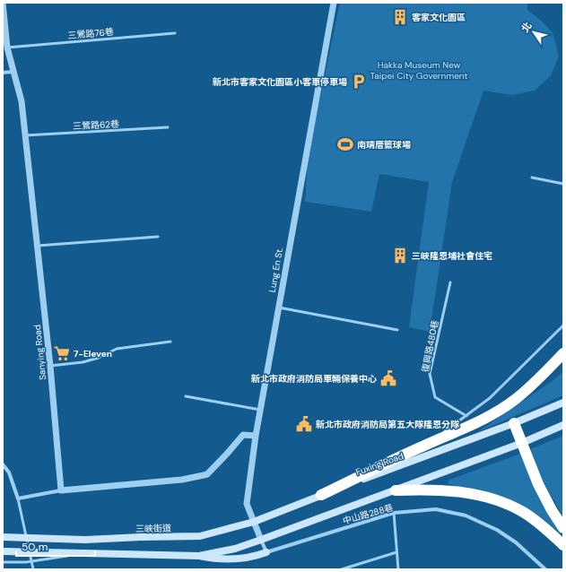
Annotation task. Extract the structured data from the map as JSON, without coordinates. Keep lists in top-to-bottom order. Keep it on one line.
{"streets":{"main road":["Fuxing Road","三峽街道"],"street":["Lung En St.","Sanying Road","中山路288巷"],"lane":["三鶯路76巷","三鶯路62巷","復興路480巷"]},"crossings":[["三鶯路76巷","Sanying Road"],["三鶯路62巷","Sanying Road"],["Lung En St.","Fuxing Road"],["Fuxing Road","三峽街道"]],"parks":["Hakka Museum New Taipei City Government"],"places":{"building":["客家文化園區","三峽隆恩埔社會住宅"],"parking":["新北市客家文化園區小客車停車場"],"sports":["南靖厝籃球場"],"supermarket":["7-Eleven"],"public building":["新北市政府消防局車輛保養中心","新北市政府消防局第五大隊隆恩分隊"]},"scale_bar":"50 m","north":"top left"}
